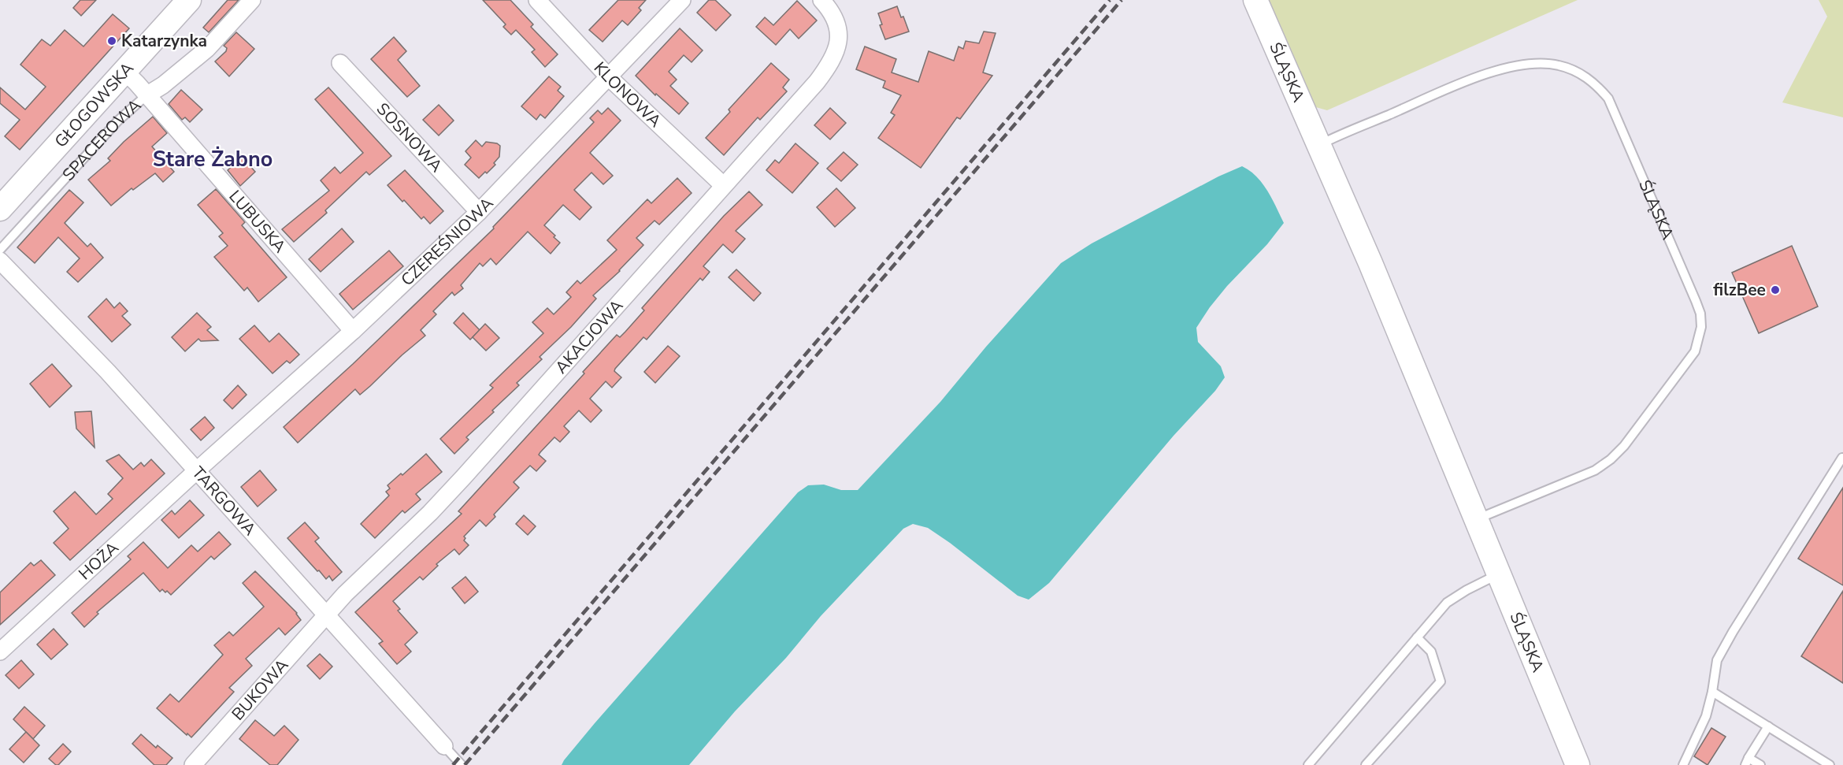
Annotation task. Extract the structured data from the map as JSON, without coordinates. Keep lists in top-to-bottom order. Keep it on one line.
{"streets":{"street":["ŚLĄSKA","KLONOWA","GŁOGOWSKA","SOSNOWA","SPACEROWA","LUBUSKA","CZEREŚNIOWA","AKACJOWA","TARGOWA","HOŻA","BUKOWA"]},"crossings":[["KLONOWA","CZEREŚNIOWA"],["KLONOWA","AKACJOWA"],["GŁOGOWSKA","LUBUSKA"],["SOSNOWA","CZEREŚNIOWA"],["SPACEROWA","LUBUSKA"],["LUBUSKA","CZEREŚNIOWA"],["CZEREŚNIOWA","TARGOWA"],["CZEREŚNIOWA","HOŻA"],["AKACJOWA","TARGOWA"],["AKACJOWA","BUKOWA"],["TARGOWA","HOŻA"],["TARGOWA","BUKOWA"]],"districts":["Stare Żabno"],"places":["Katarzynka","filzBee"]}
